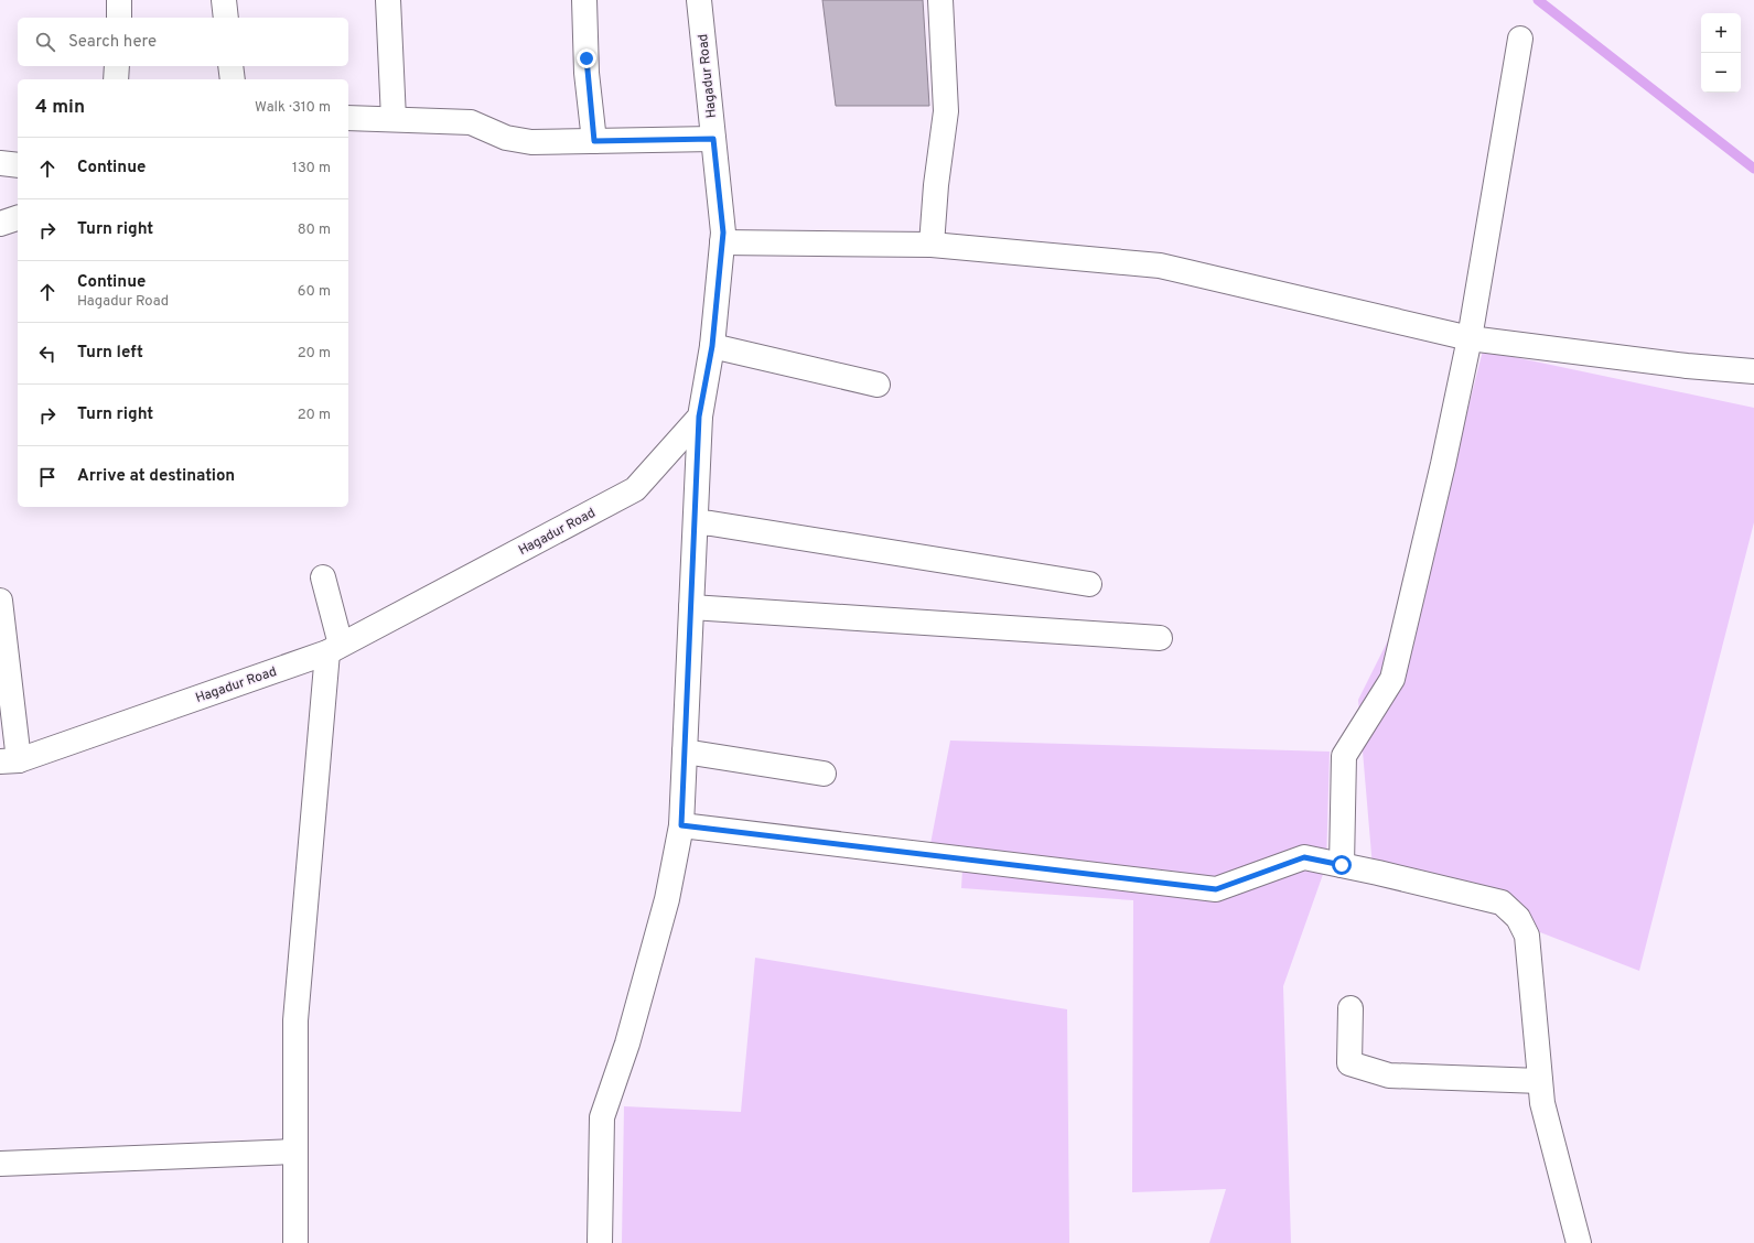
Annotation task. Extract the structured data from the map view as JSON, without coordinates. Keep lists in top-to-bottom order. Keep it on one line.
{"streets":{"street":["Hagadur Road"]},"page":{"map_buttons":["+","−"],"search":"Search here","heading":["4 min","Walk · 310 m"],"list":[["Continue","130 m"],["Turn right","80 m"],["Continue","Hagadur Road","60 m"],["Turn left","20 m"],["Turn right","20 m"],"Arrive at destination"]}}
